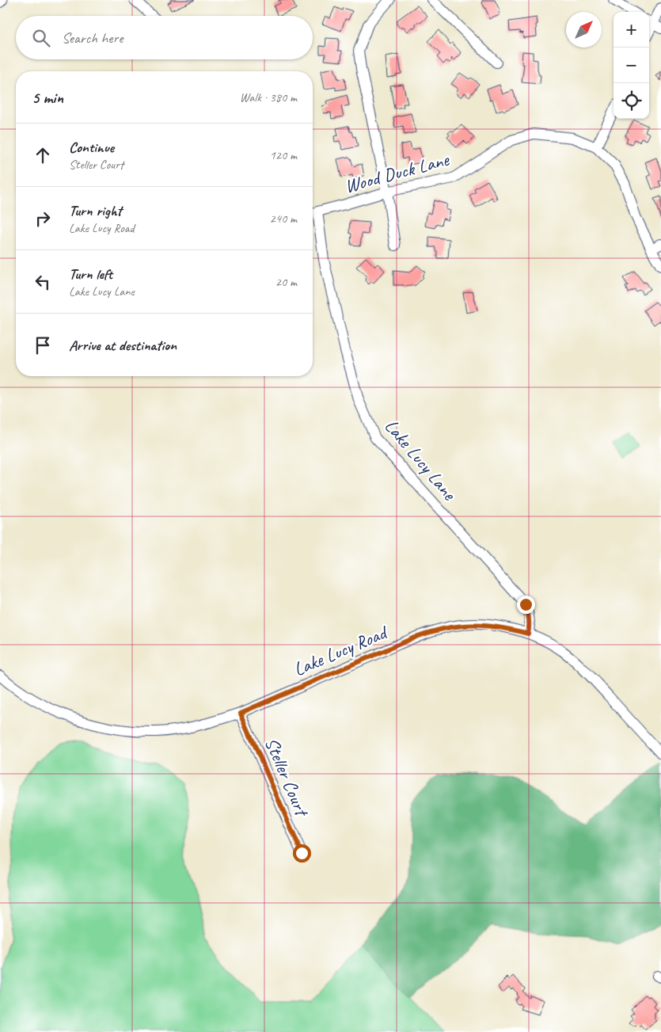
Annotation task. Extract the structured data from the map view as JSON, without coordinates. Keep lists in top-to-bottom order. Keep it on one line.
{"streets":{"street":["Wood Duck Lane","Lake Lucy Lane","Lake Lucy Road","Steller Court"]},"crossings":[["Wood Duck Lane","Lake Lucy Lane"],["Lake Lucy Lane","Lake Lucy Road"],["Lake Lucy Road","Steller Court"]],"north":"top right","page":{"map_buttons":["+","−"],"search":"Search here","heading":["5 min","Walk · 380 m"],"list":[["Continue","Steller Court","120 m"],["Turn right","Lake Lucy Road","240 m"],["Turn left","Lake Lucy Lane","20 m"],"Arrive at destination"]}}
